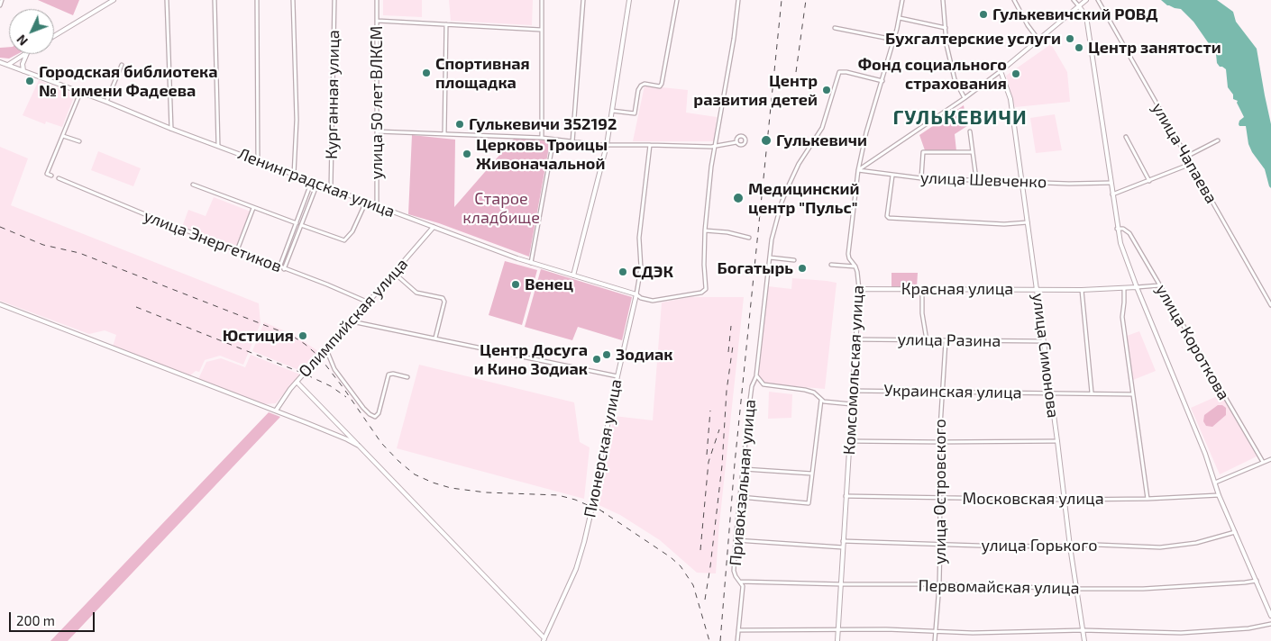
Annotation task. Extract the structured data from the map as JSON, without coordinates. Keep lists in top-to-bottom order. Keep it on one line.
{"streets":{"street":["Курганная улица","улица 50 лет ВЛКСМ","улица Чапаева","улица Шевченко","Ленинградская улица","улица Энергетиков","Красная улица","Олимпийская улица","улица Разина","улица Короткова","улица Симонова","Комсомольская улица","Украинская улица","Пионерская улица","Привокзальная улица","улица Островского","Московская улица","улица Горького","Первомайская улица"]},"crossings":[["Курганная улица","Ленинградская улица"],["улица 50 лет ВЛКСМ","Ленинградская улица"],["улица Шевченко","улица Короткова"],["улица Шевченко","улица Симонова"],["улица Шевченко","Комсомольская улица"],["Ленинградская улица","Олимпийская улица"],["Ленинградская улица","Пионерская улица"],["улица Энергетиков","Олимпийская улица"],["Красная улица","улица Короткова"],["Красная улица","улица Симонова"],["Красная улица","Комсомольская улица"],["улица Разина","улица Симонова"],["улица Разина","Комсомольская улица"],["улица Разина","улица Островского"],["улица Симонова","Украинская улица"],["улица Симонова","Московская улица"],["улица Симонова","улица Горького"],["улица Симонова","Первомайская улица"],["Комсомольская улица","Украинская улица"],["Комсомольская улица","Привокзальная улица"],["Комсомольская улица","Московская улица"],["Комсомольская улица","улица Горького"],["Комсомольская улица","Первомайская улица"],["Украинская улица","улица Островского"],["Привокзальная улица","Первомайская улица"],["улица Островского","Московская улица"],["улица Островского","улица Горького"],["улица Островского","Первомайская улица"]],"districts":["ГУЛЬКЕВИЧИ"],"parks":["Старое кладбище"],"places":["Гулькевичский РОВД","Бухгалтерские услуги","Центр занятости","Спортивная площадка","Фонд социального страхования","Городская библиотека № 1 имени Фадеева","Центр развития детей","Гулькевичи 352192","Гулькевичи","Церковь Троицы Живоначальной","Медицинский центр \"Пульс\"","Богатырь","СДЭК","Венец","Юстиция","Зодиак","Центр Досуга и Кино Зодиак"],"scale_bar":"200 m","north":"bottom left"}
